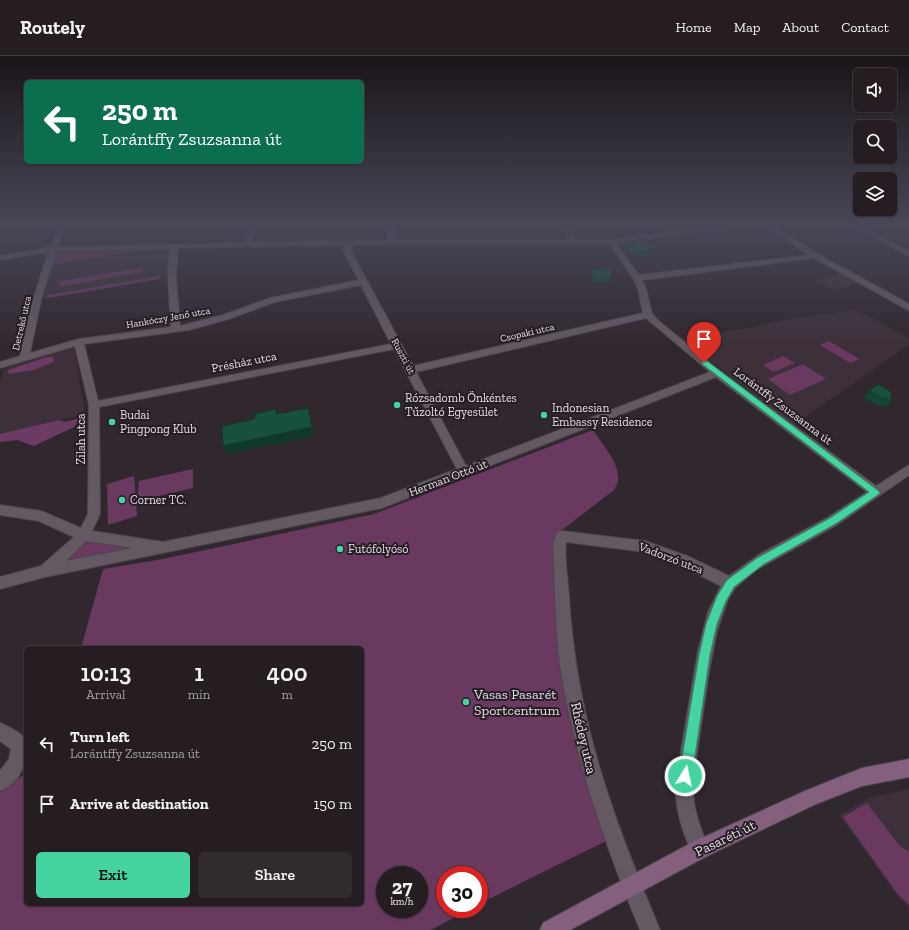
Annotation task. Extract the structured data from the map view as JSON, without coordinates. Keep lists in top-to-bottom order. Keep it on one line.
{"streets":{"street":["Hankóczy Jenő utca","Detrekő utca","Csopaki utca","Ruszti út","Présház utca","Lorántffy Zsuzsanna út","Zilah utca","Herman Ottó út","Vadorzó utca","Rhédey utca","Pasaréti út"]},"crossings":[["Hankóczy Jenő utca","Detrekő utca"],["Hankóczy Jenő utca","Ruszti út"],["Hankóczy Jenő utca","Zilah utca"],["Csopaki utca","Ruszti út"],["Csopaki utca","Lorántffy Zsuzsanna út"],["Ruszti út","Présház utca"],["Ruszti út","Herman Ottó út"],["Présház utca","Zilah utca"],["Lorántffy Zsuzsanna út","Herman Ottó út"],["Zilah utca","Herman Ottó út"],["Vadorzó utca","Rhédey utca"],["Rhédey utca","Pasaréti út"]],"places":["Rózsadomb Önkéntes Tűzoltó Egyesület","Indonesian Embassy Residence","Budai Pingpong Klub","Corner TC.","Futófolyósó","Vasas Pasarét Sportcentrum"],"page":{"header":"Routely","nav":["Home","Map","About","Contact"],"turn":["250 m","Lorántffy Zsuzsanna út"],"eta":["10:13","Arrival","1","min","400","m"],"list":[{"name":"Turn left","note":"Lorántffy Zsuzsanna út","value":"250 m"},{"name":"Arrive at destination","value":"150 m"}],"buttons":["Exit","Share"],"speed":"27 km/h","limit":"30"}}
